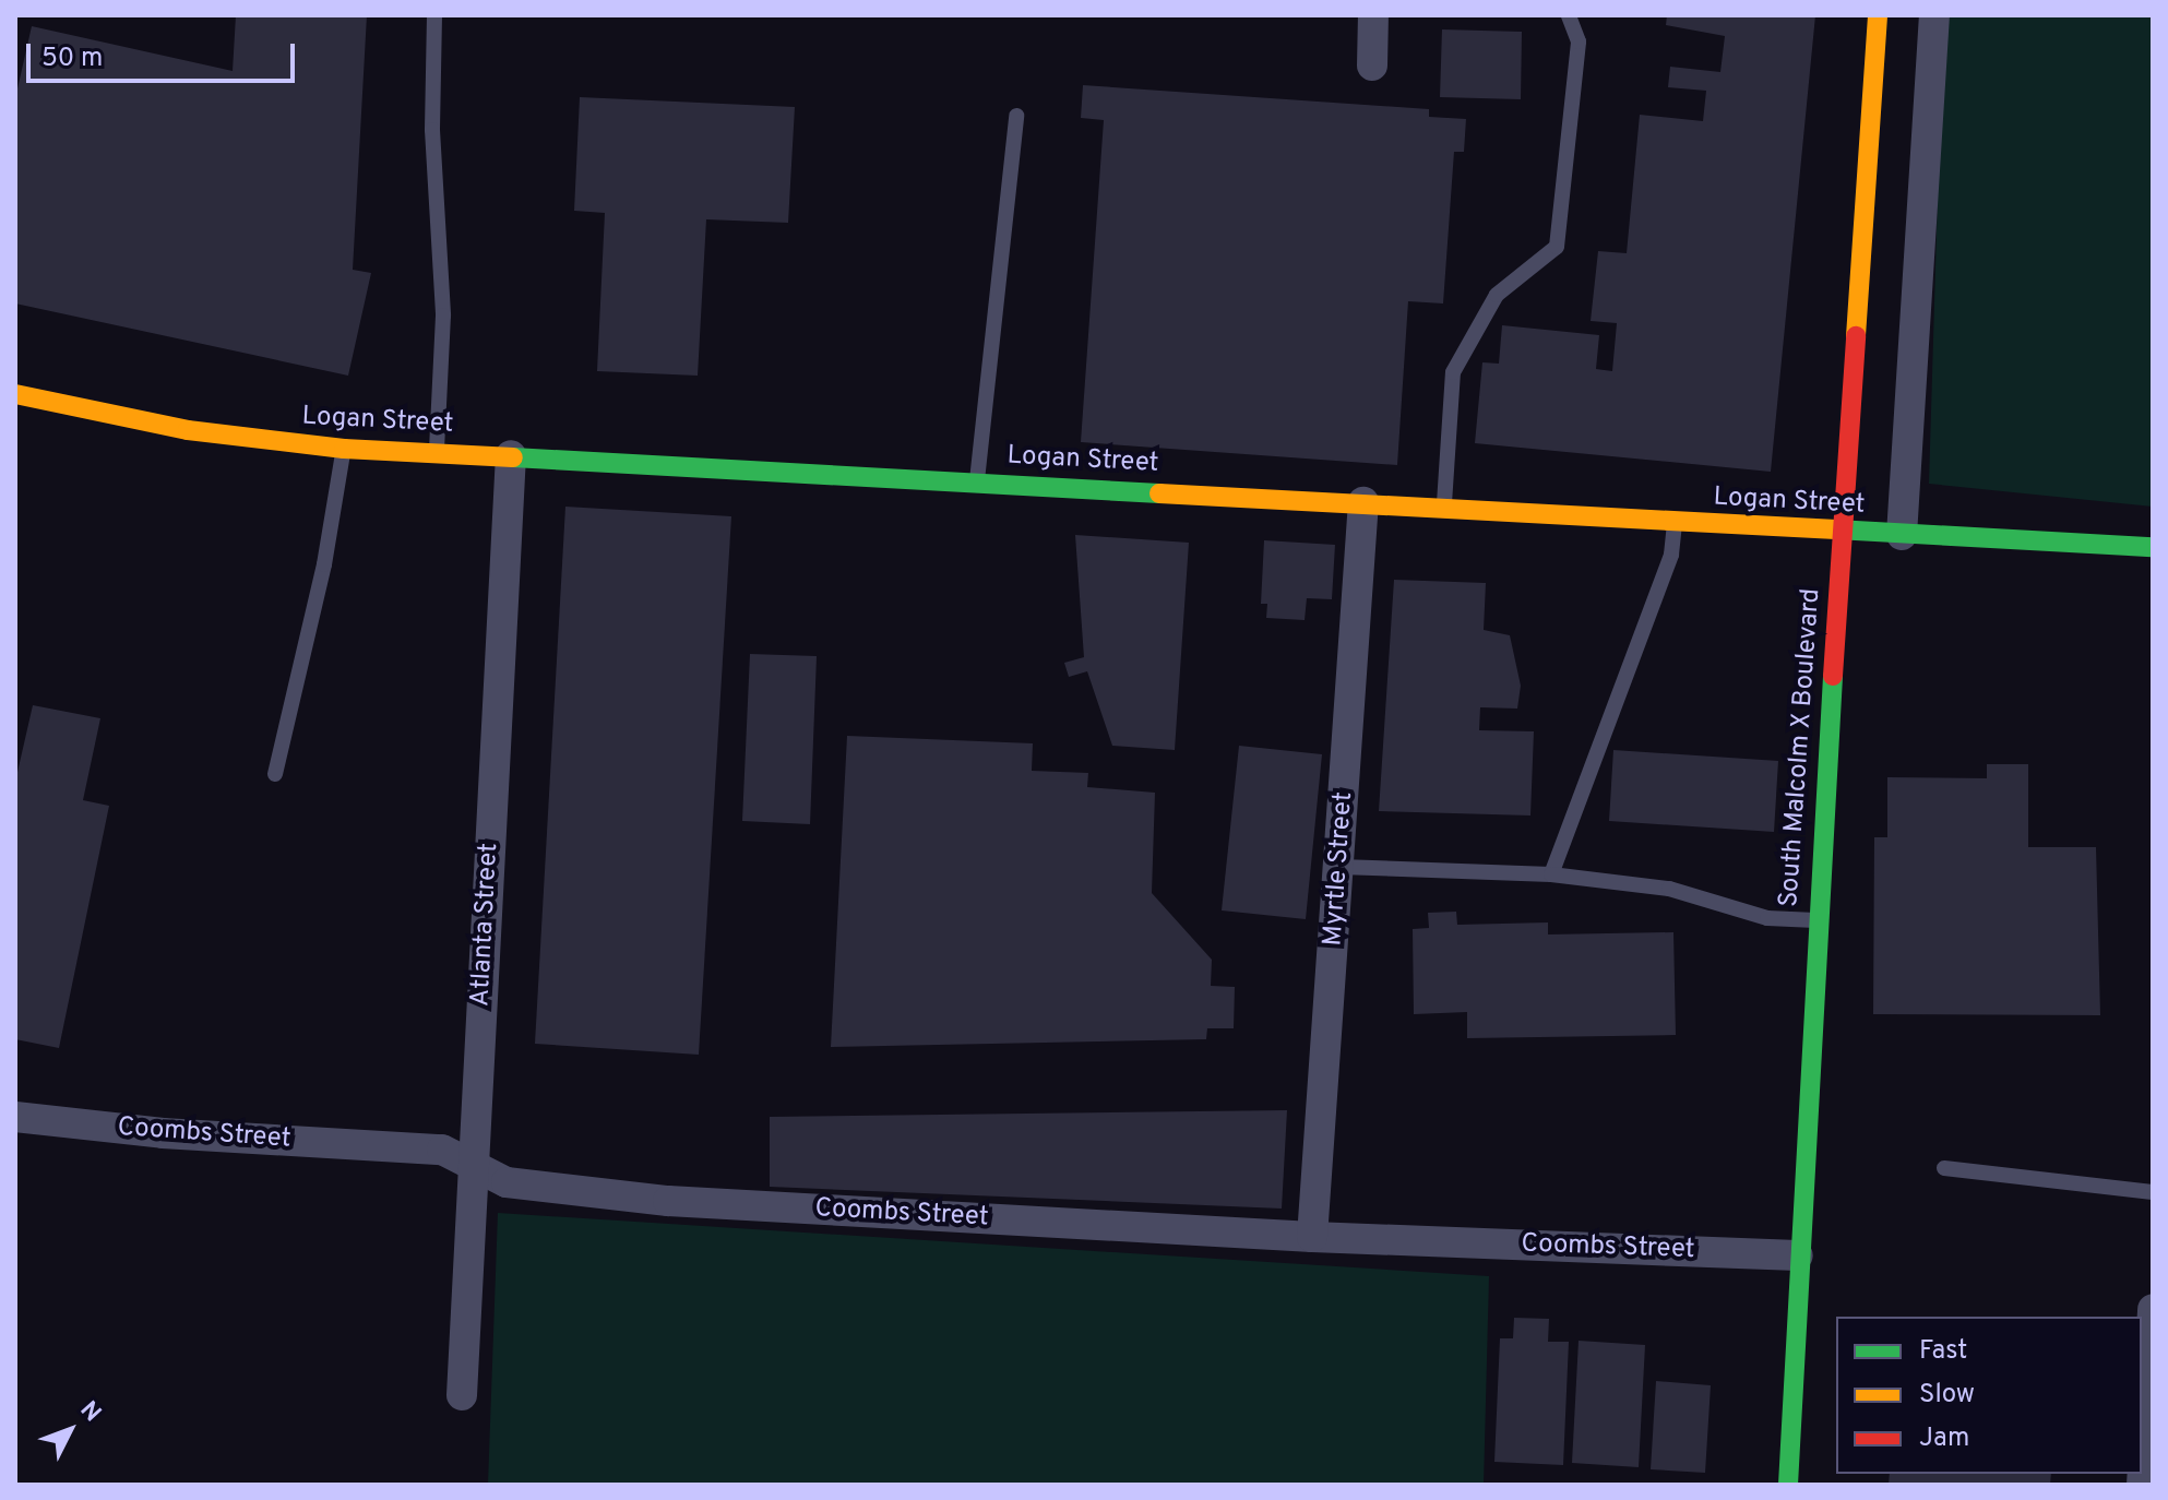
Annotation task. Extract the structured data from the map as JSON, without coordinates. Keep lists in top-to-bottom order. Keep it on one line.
{"streets":{"street":["Logan Street","South Malcolm X Boulevard","Myrtle Street","Atlanta Street","Coombs Street"]},"crossings":[["Logan Street","South Malcolm X Boulevard"],["Logan Street","Myrtle Street"],["Logan Street","Atlanta Street"],["South Malcolm X Boulevard","Coombs Street"],["Myrtle Street","Coombs Street"],["Atlanta Street","Coombs Street"]],"legend":["Fast","Slow","Jam"],"scale_bar":"50 m","north":"top right"}
